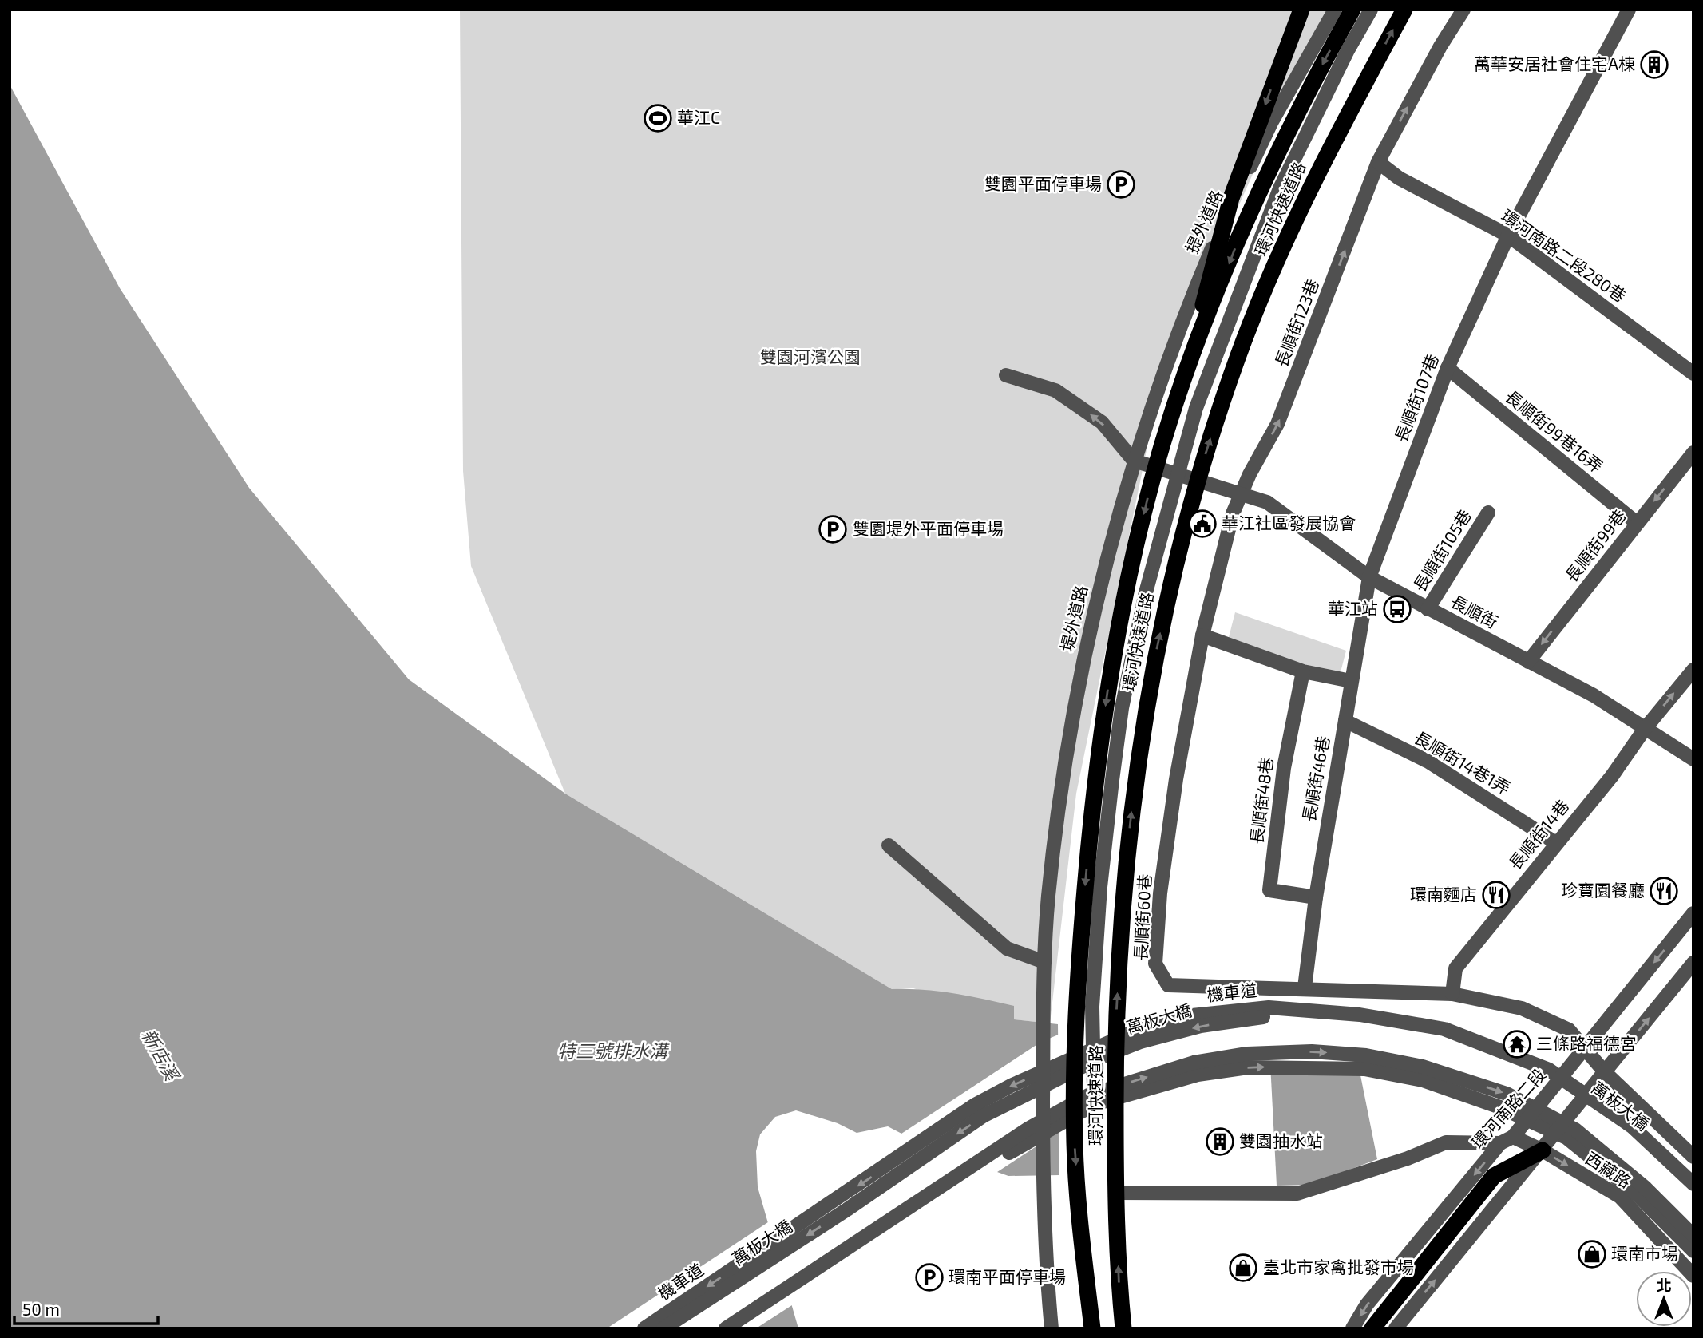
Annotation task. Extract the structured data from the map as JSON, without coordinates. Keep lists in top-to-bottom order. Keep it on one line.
{"streets":{"highway":["環河快速道路"],"street":["提外道路","環河南路二段280巷","長順街123巷","長順街107巷","長順街99巷16弄","長順街99巷","長順街105巷","長順街","堤外道路","長順街14巷1弄","長順街46巷","長順街48巷","長順街14巷","長順街60巷","機車道","萬板大橋","環河南路二段","西藏路"]},"crossings":[["提外道路","堤外道路"],["環河南路二段280巷","長順街123巷"],["環河南路二段280巷","長順街107巷"],["長順街123巷","長順街"],["長順街123巷","長順街60巷"],["長順街107巷","長順街99巷16弄"],["長順街107巷","長順街"],["長順街107巷","長順街46巷"],["長順街99巷16弄","長順街99巷"],["長順街99巷","長順街"],["長順街105巷","長順街"],["長順街","長順街46巷"],["長順街","長順街14巷"],["長順街","長順街60巷"],["長順街14巷1弄","長順街46巷"],["長順街14巷1弄","長順街14巷"],["長順街46巷","長順街48巷"],["長順街46巷","長順街60巷"],["長順街14巷","長順街60巷"],["長順街60巷","環河南路二段"],["環河南路二段","西藏路"]],"one_way":["長順街99巷","機車道","萬板大橋"],"water":["特三號排水溝","新店溪"],"parks":["雙園河濱公園"],"places":{"building":["萬華安居社會住宅A棟","雙園抽水站"],"sports":["華江C"],"parking":["雙園平面停車場","雙園堤外平面停車場","環南平面停車場"],"public building":["華江社區發展協會"],"bus stop":["華江站"],"restaurant":["珍寶園餐廳","環南麵店"],"temple":["三條路福德宮"],"shop":["環南市場","臺北市家禽批發市場"]},"scale_bar":"50 m","north":"top"}
